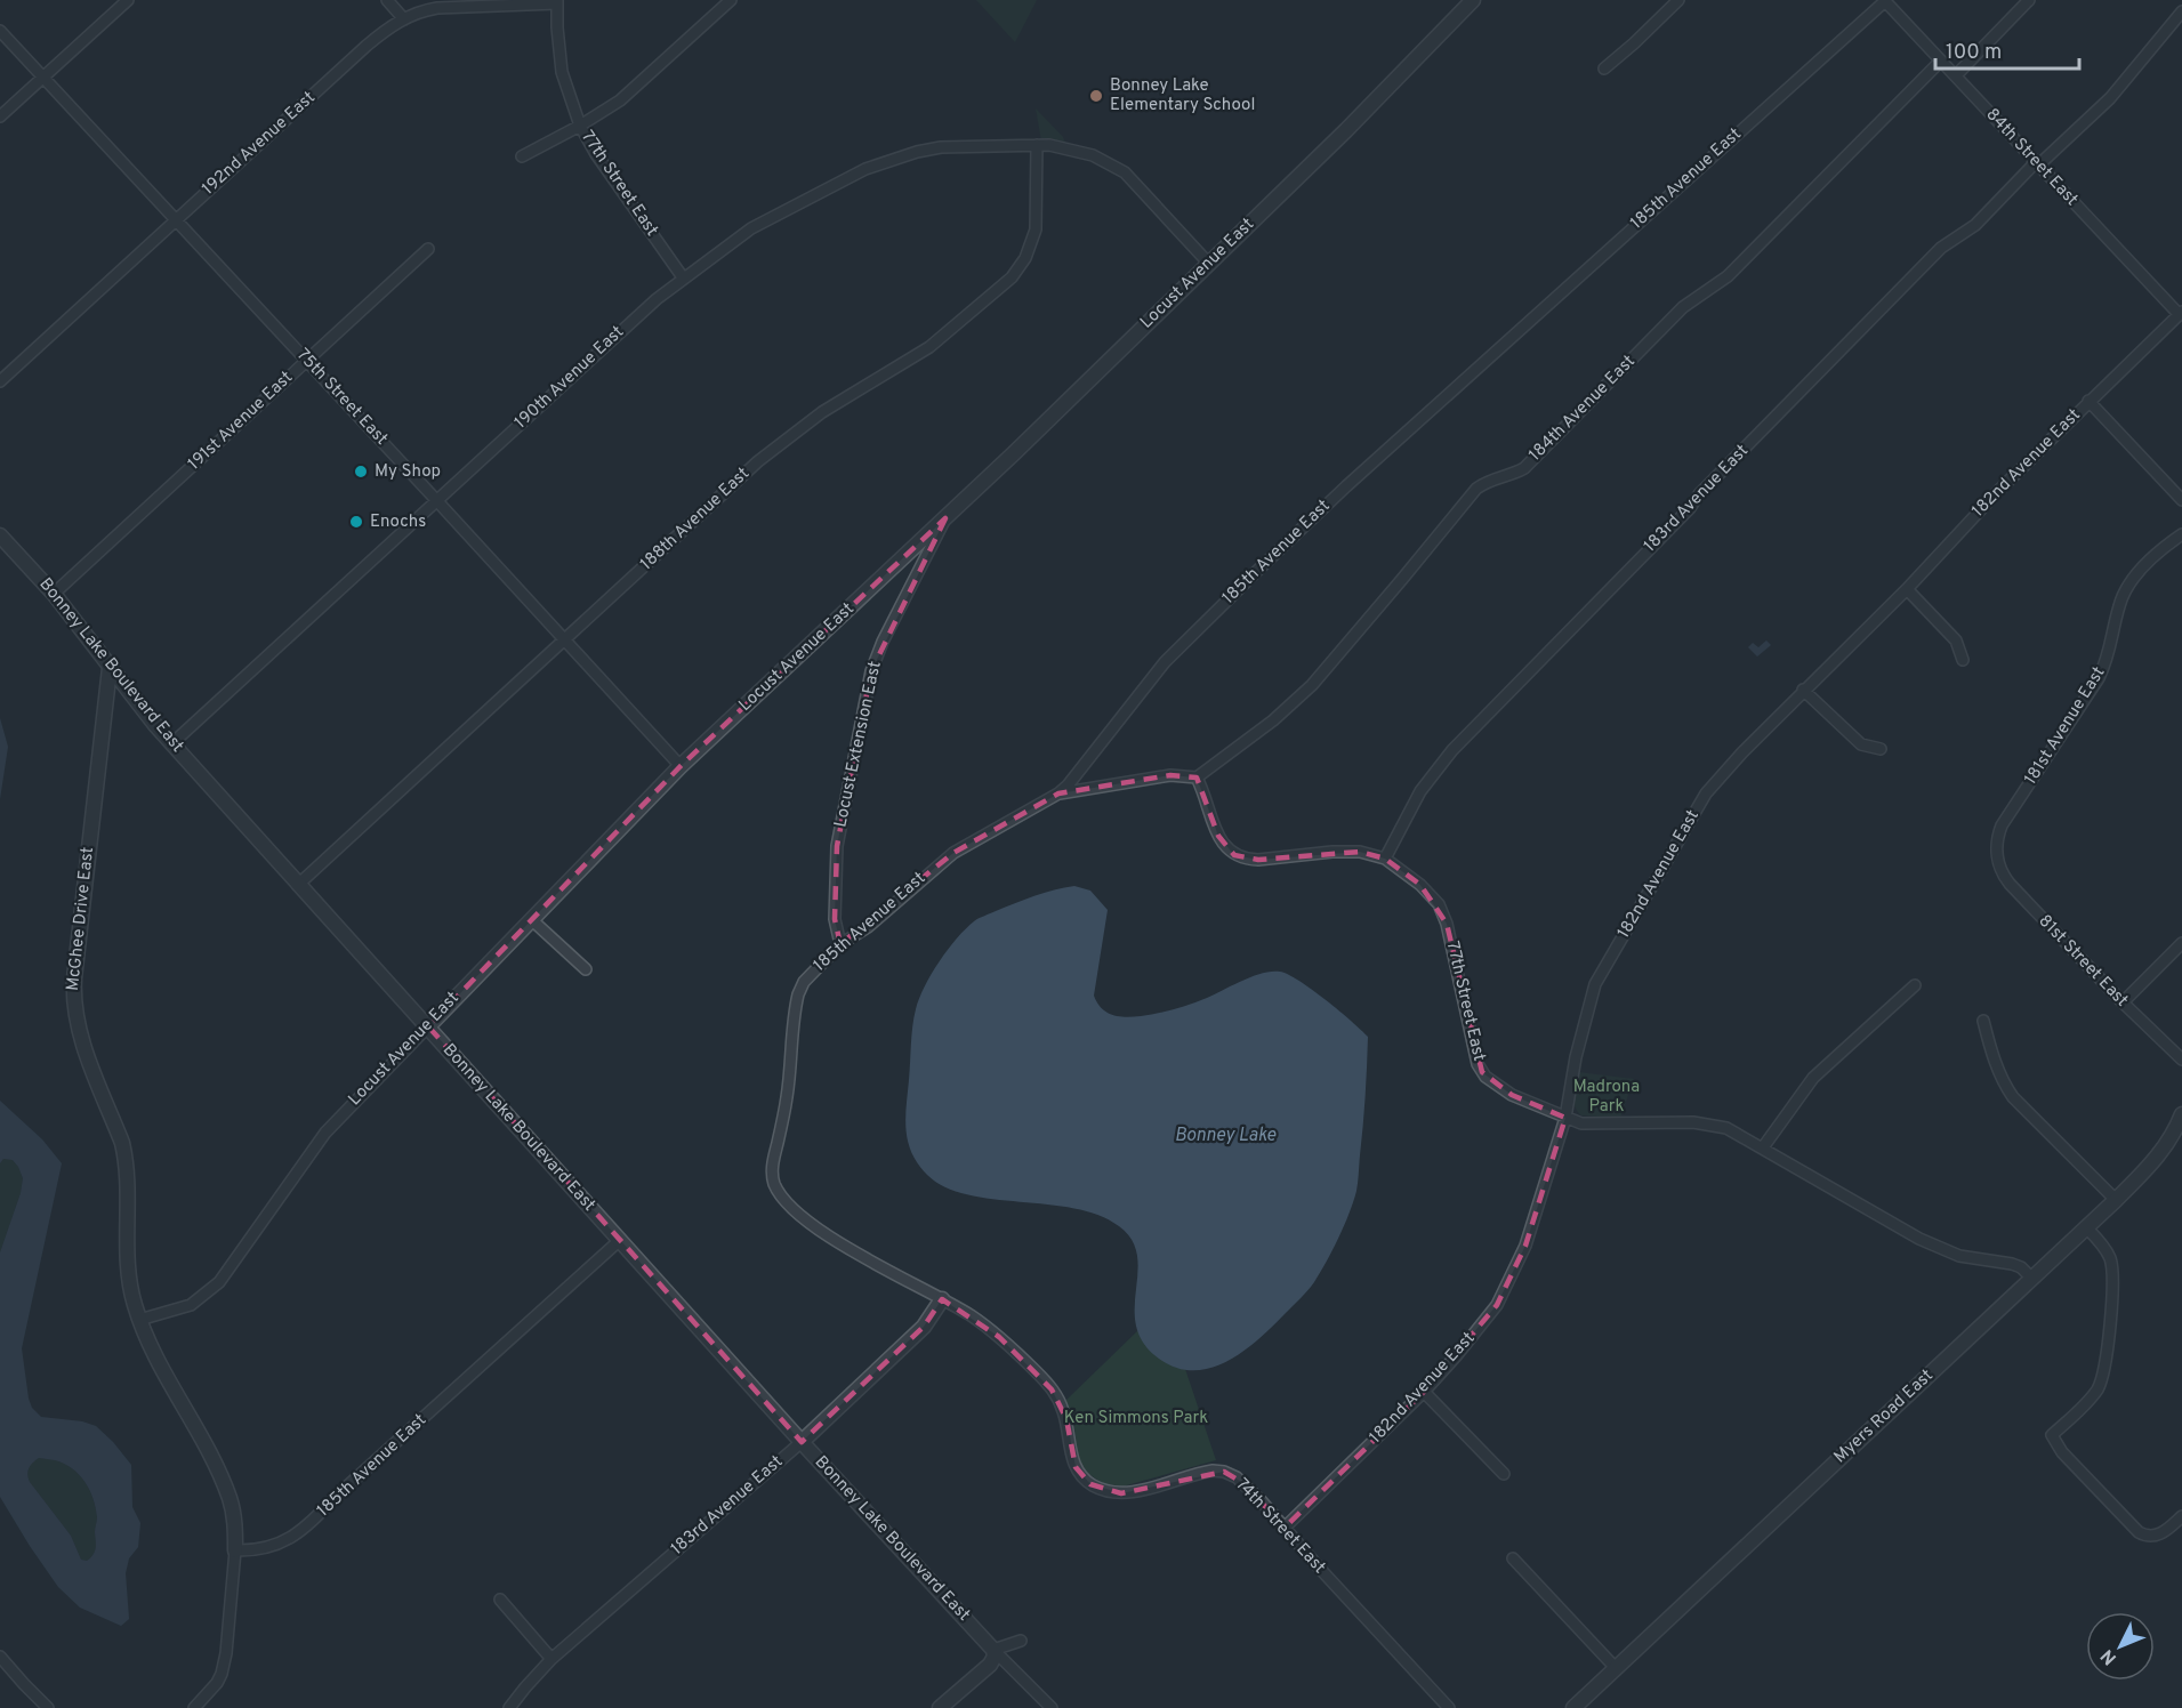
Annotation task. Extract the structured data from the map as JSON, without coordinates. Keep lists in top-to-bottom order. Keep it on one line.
{"streets":{"street":["192nd Avenue East","84th Street East","185th Avenue East","77th Street East","Locust Avenue East","190th Avenue East","75th Street East","184th Avenue East","191st Avenue East","182nd Avenue East","183rd Avenue East","188th Avenue East","Bonney Lake Boulevard East","181st Avenue East","Locust Extension East","McGhee Drive East","81st Street East","Myers Road East","74th Street East"]},"crossings":[["192nd Avenue East","77th Street East"],["192nd Avenue East","75th Street East"],["84th Street East","185th Avenue East"],["84th Street East","184th Avenue East"],["84th Street East","182nd Avenue East"],["84th Street East","183rd Avenue East"],["185th Avenue East","Bonney Lake Boulevard East"],["185th Avenue East","Locust Extension East"],["185th Avenue East","McGhee Drive East"],["185th Avenue East","74th Street East"],["77th Street East","190th Avenue East"],["77th Street East","184th Avenue East"],["77th Street East","182nd Avenue East"],["77th Street East","183rd Avenue East"],["77th Street East","Myers Road East"],["Locust Avenue East","190th Avenue East"],["Locust Avenue East","75th Street East"],["Locust Avenue East","Bonney Lake Boulevard East"],["Locust Avenue East","Locust Extension East"],["Locust Avenue East","McGhee Drive East"],["190th Avenue East","75th Street East"],["190th Avenue East","188th Avenue East"],["190th Avenue East","Bonney Lake Boulevard East"],["75th Street East","191st Avenue East"],["75th Street East","188th Avenue East"],["191st Avenue East","Bonney Lake Boulevard East"],["182nd Avenue East","74th Street East"],["183rd Avenue East","Bonney Lake Boulevard East"],["183rd Avenue East","74th Street East"],["188th Avenue East","Bonney Lake Boulevard East"],["Bonney Lake Boulevard East","McGhee Drive East"],["181st Avenue East","81st Street East"]],"water":["Bonney Lake"],"parks":["Madrona Park","Ken Simmons Park"],"places":["Bonney Lake Elementary School","My Shop","Enochs"],"scale_bar":"100 m","north":"bottom left"}
